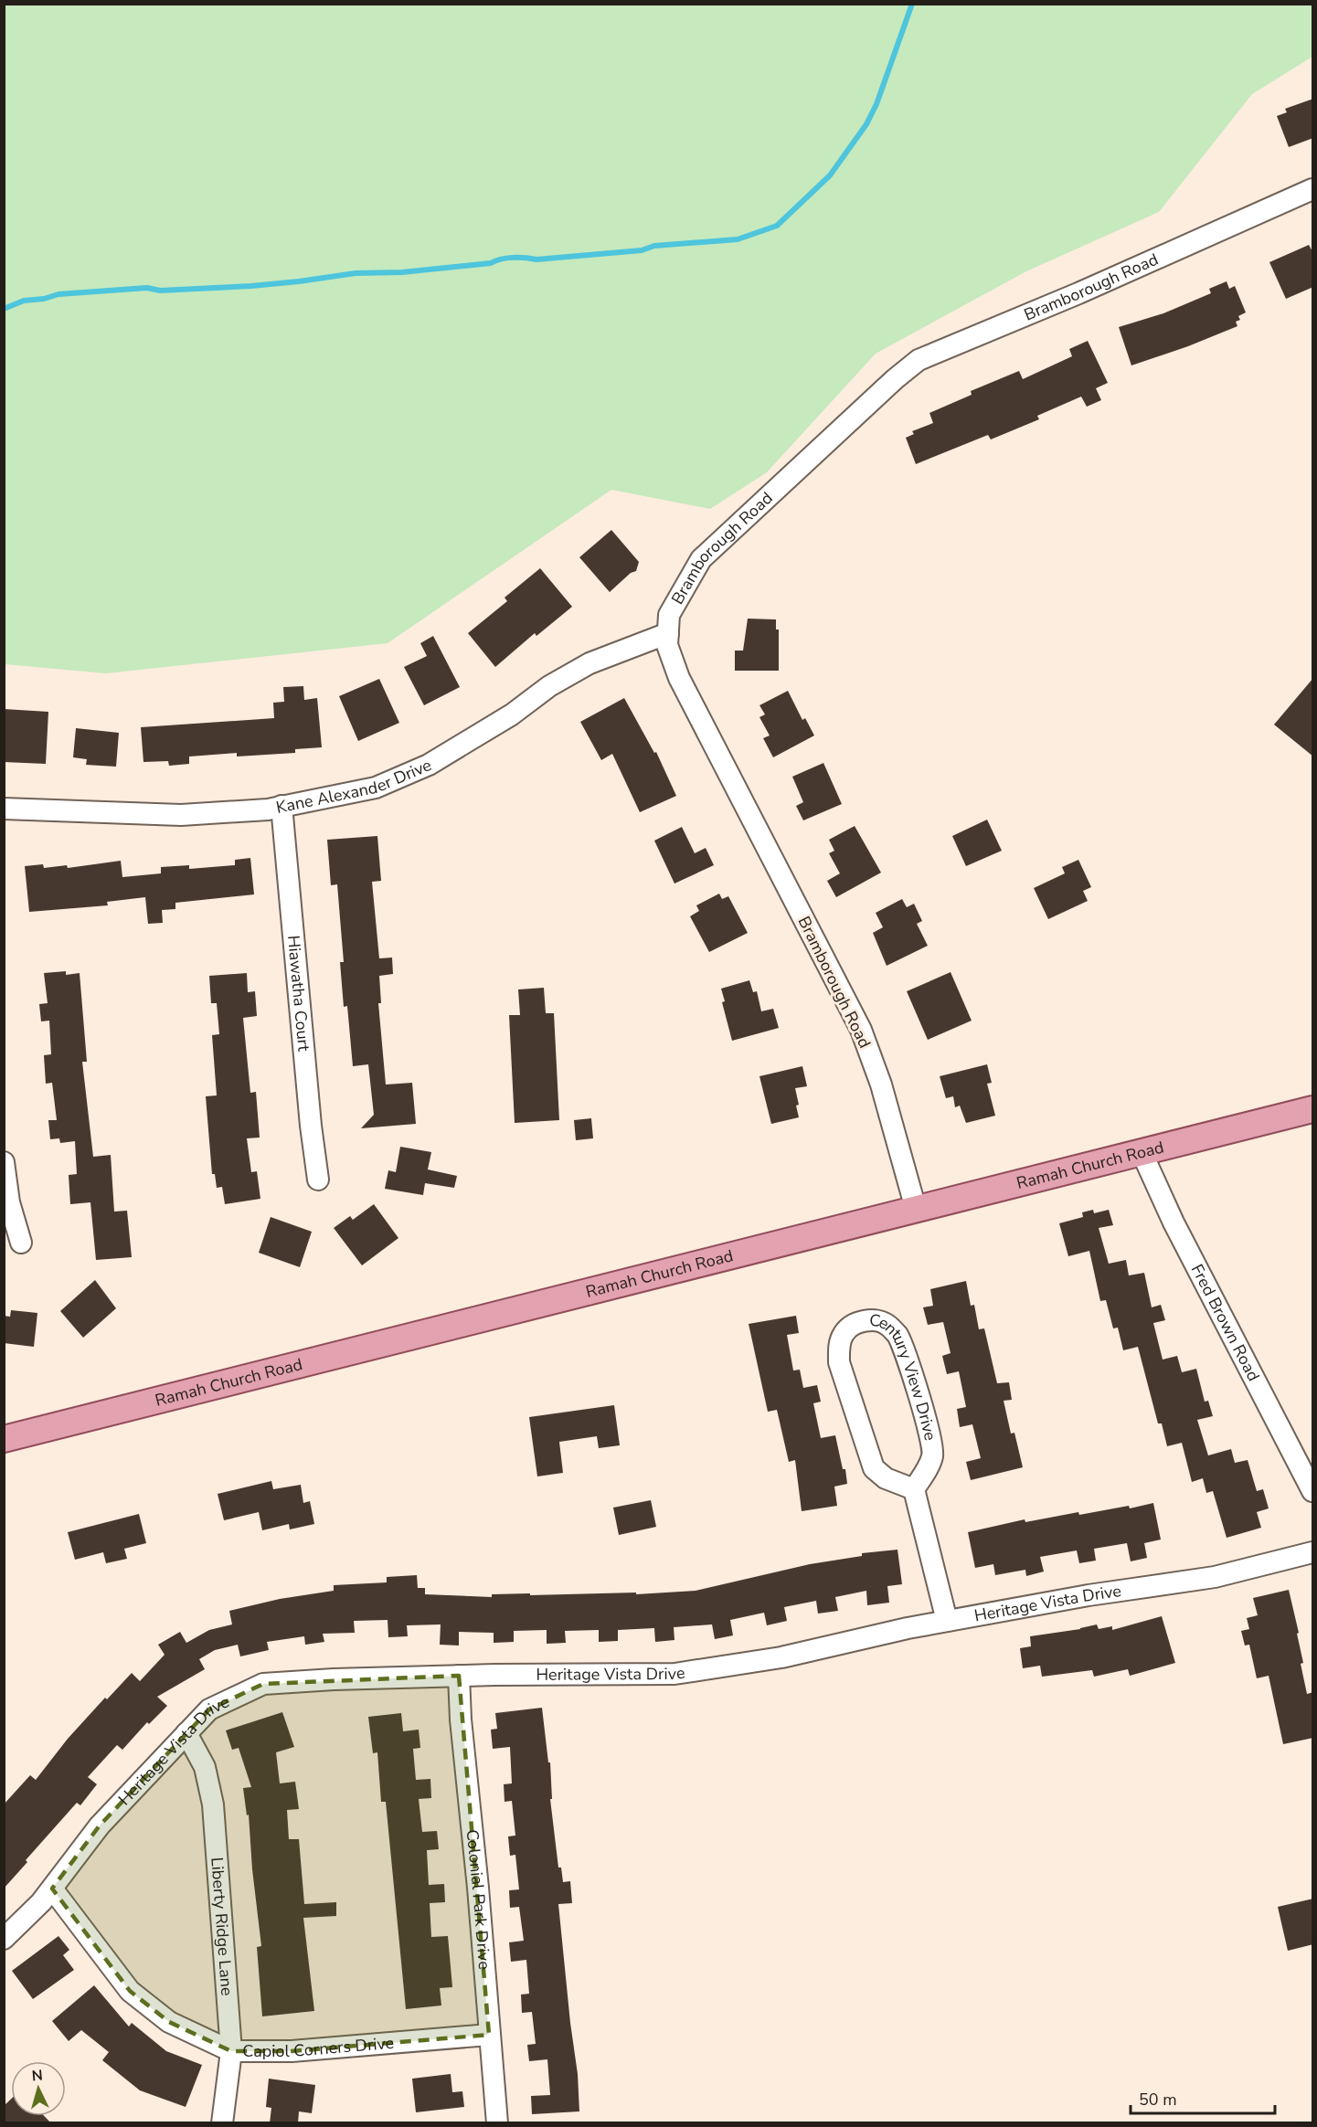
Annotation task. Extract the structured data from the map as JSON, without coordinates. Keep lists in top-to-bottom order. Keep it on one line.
{"streets":{"main road":["Ramah Church Road"],"street":["Bramborough Road","Kane Alexander Drive","Hiawatha Court","Fred Brown Road","Century View Drive","Heritage Vista Drive","Colonial Park Drive","Liberty Ridge Lane","Capiol Corners Drive"]},"crossings":[["Bramborough Road","Kane Alexander Drive"],["Bramborough Road","Ramah Church Road"],["Kane Alexander Drive","Hiawatha Court"],["Ramah Church Road","Fred Brown Road"],["Heritage Vista Drive","Colonial Park Drive"],["Heritage Vista Drive","Liberty Ridge Lane"],["Heritage Vista Drive","Capiol Corners Drive"],["Colonial Park Drive","Capiol Corners Drive"],["Liberty Ridge Lane","Capiol Corners Drive"]],"scale_bar":"50 m","north":"top"}
